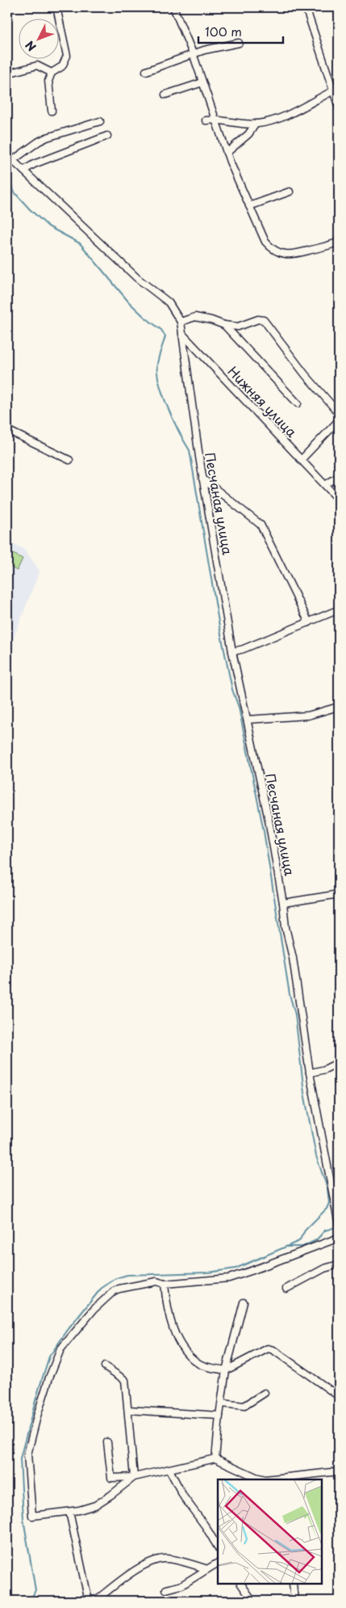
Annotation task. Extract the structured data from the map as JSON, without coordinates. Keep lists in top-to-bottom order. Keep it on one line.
{"streets":{"street":["Нижняя улица","Песчаная улица"]},"crossings":[["Нижняя улица","Песчаная улица"]],"scale_bar":"100 m","north":"bottom left"}
